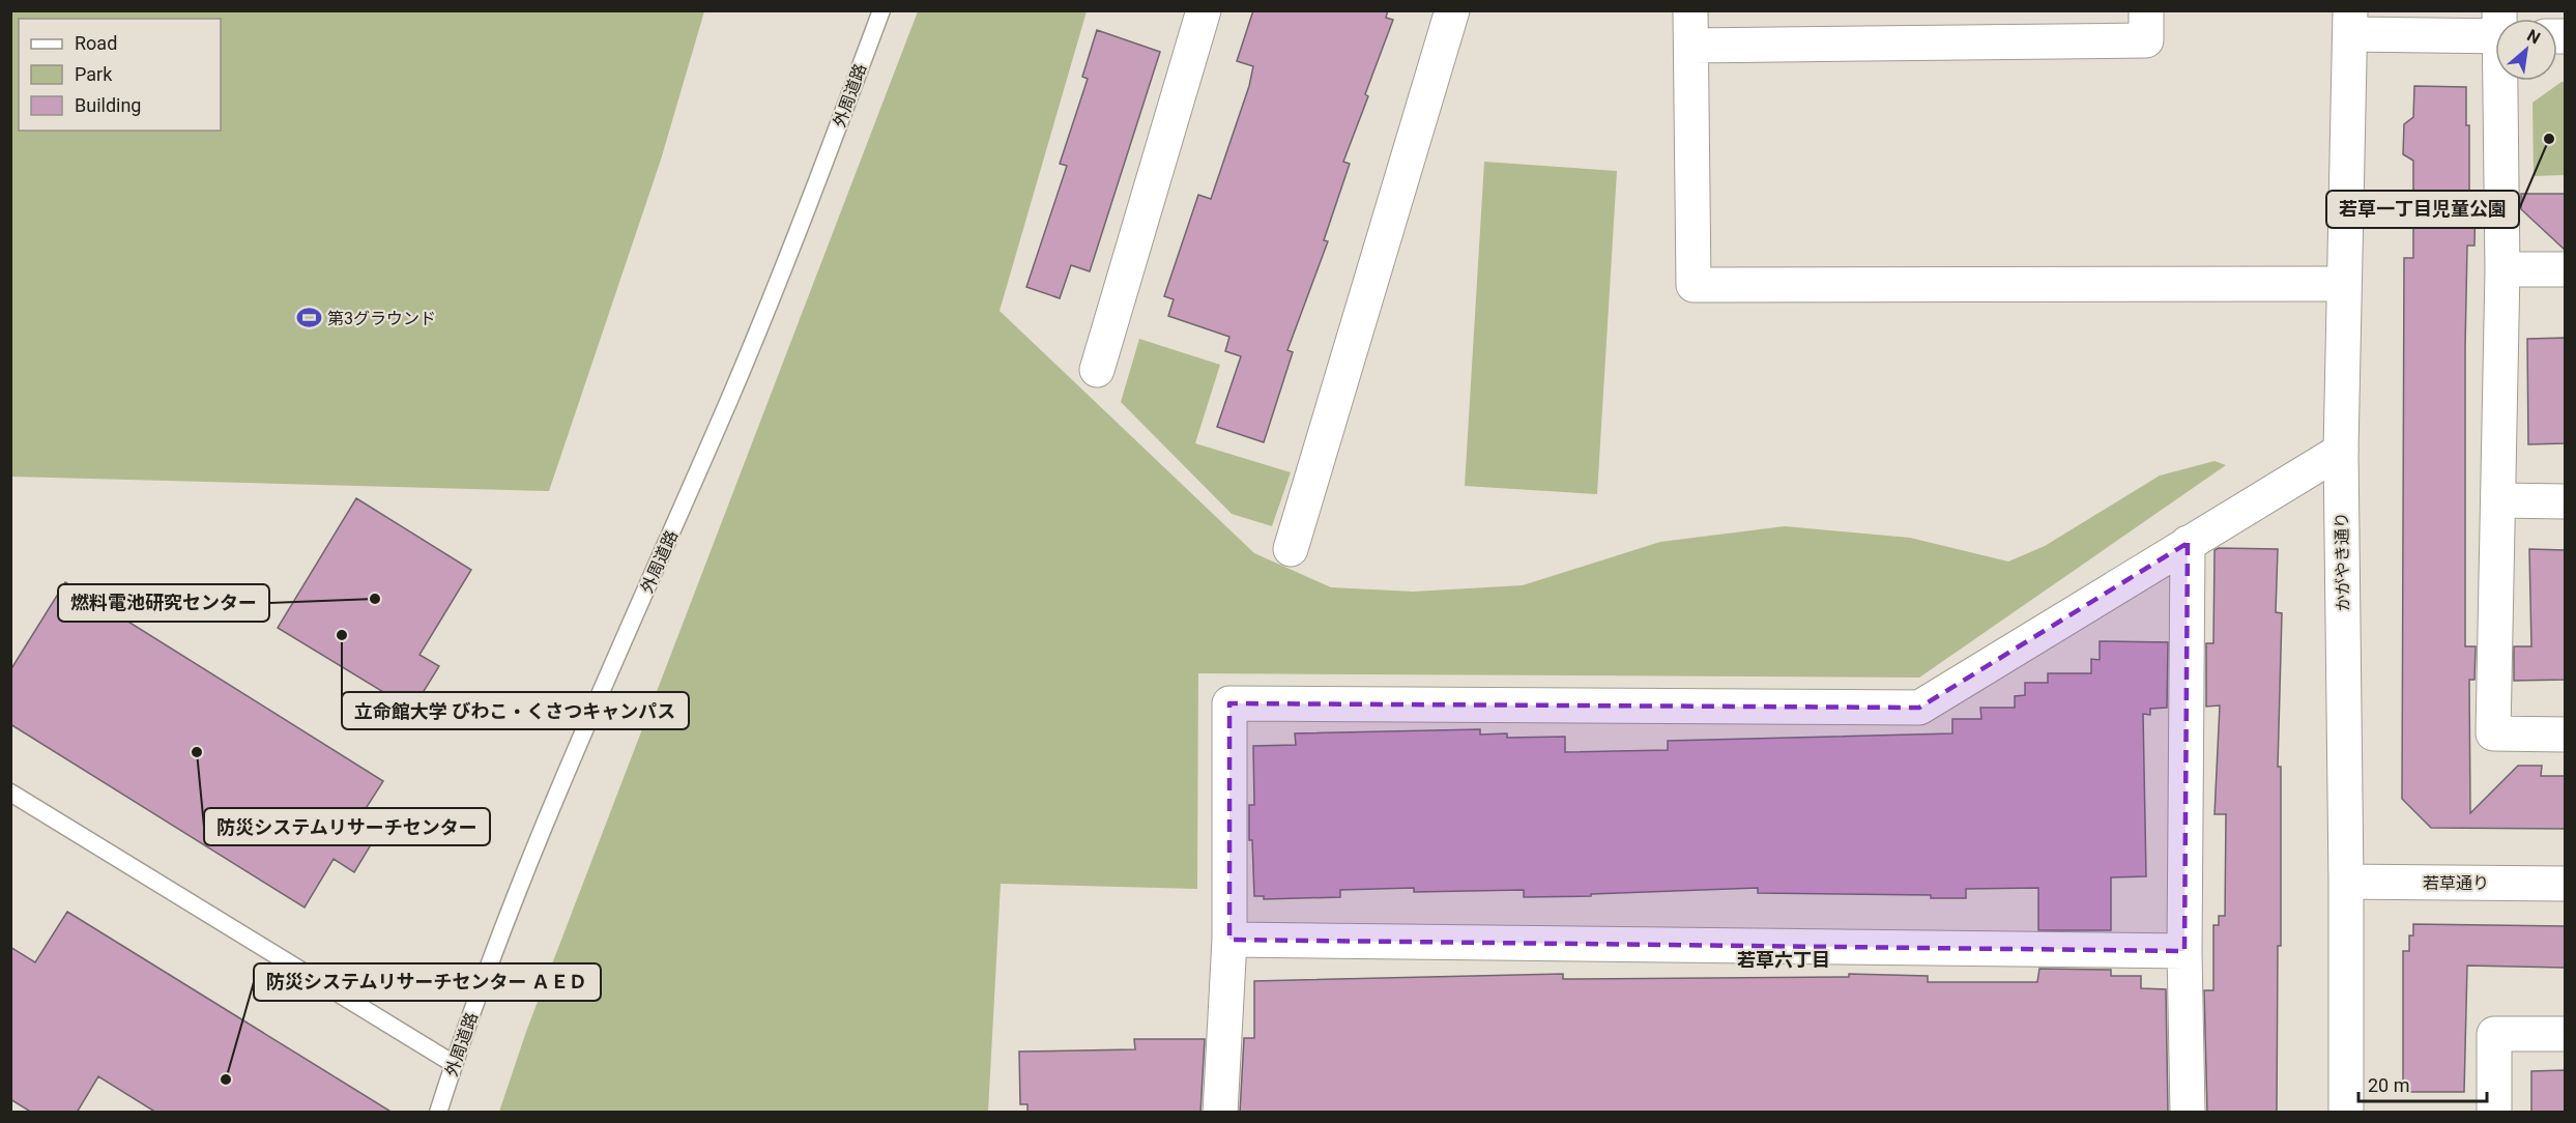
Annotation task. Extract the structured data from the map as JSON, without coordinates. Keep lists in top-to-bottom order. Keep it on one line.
{"streets":{"street":["かがやき通り","若草通り"],"lane":["外周道路"]},"crossings":[["かがやき通り","若草通り"]],"districts":["若草六丁目"],"places":{"other":["若草一丁目児童公園","燃料電池研究センター","立命館大学 びわこ・くさつキャンパス","防災システムリサーチセンター","防災システムリサーチセンター ＡＥＤ"],"sports":["第3グラウンド"]},"legend":["Road","Park","Building"],"scale_bar":"20 m","north":"top right"}
